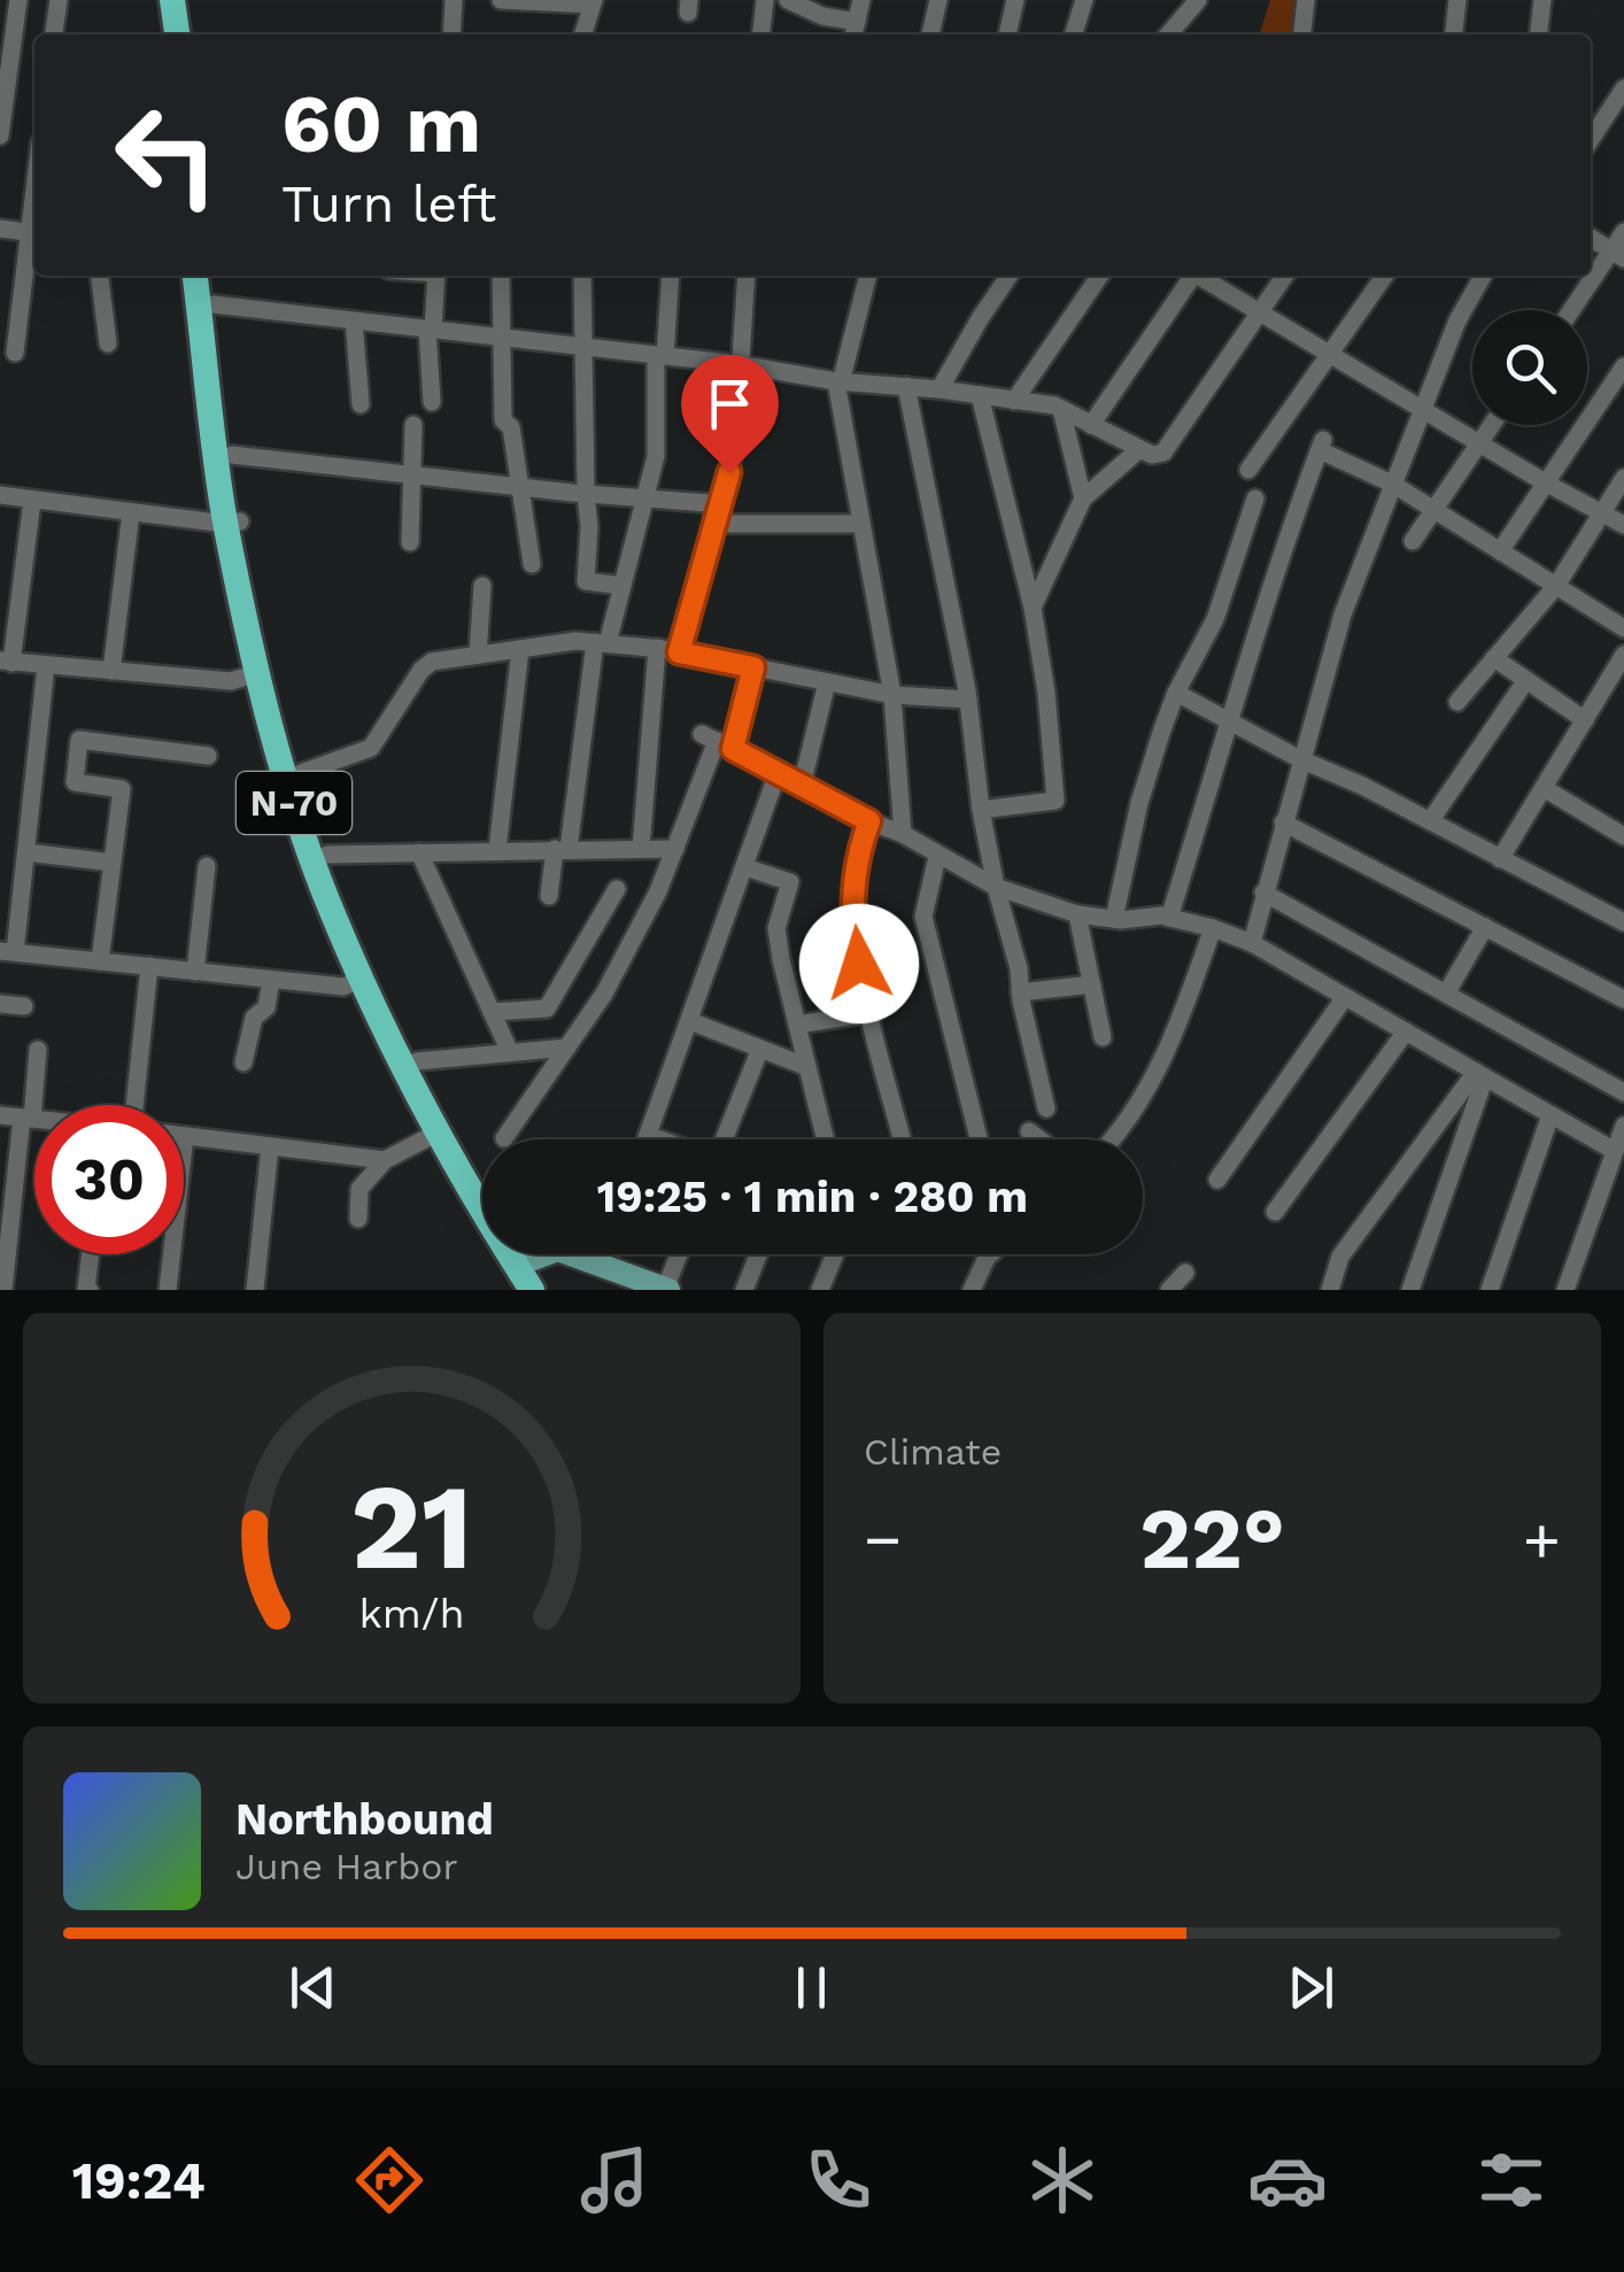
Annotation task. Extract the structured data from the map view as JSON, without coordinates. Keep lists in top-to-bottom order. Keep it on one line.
{"streets":{"highway":["N-70"]},"page":{"turn":["60 m","Turn left"],"limit":"30","trip":"19:25 · 1 min · 280 m","tile":"Climate","heat":["−","22°","+"],"song":["Northbound","June Harbor"],"tabs":"19:24","gauge":["21","km/h"]}}
